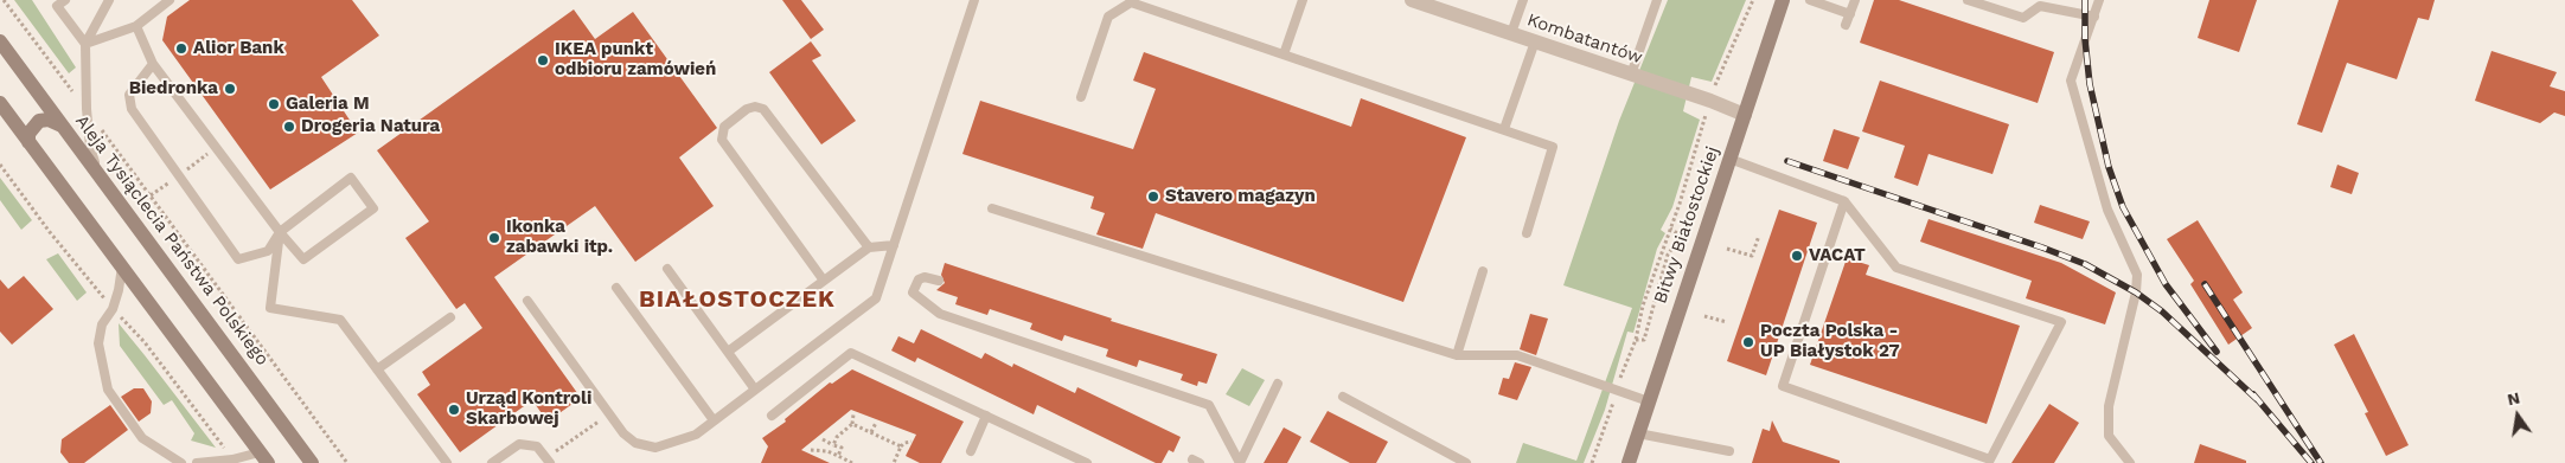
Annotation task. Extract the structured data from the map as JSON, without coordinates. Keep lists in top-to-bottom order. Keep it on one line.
{"streets":{"main road":["Bitwy Białostockiej","Aleja Tysiąclecia Państwa Polskiego"],"street":["Kombatantów"]},"crossings":[["Kombatantów","Bitwy Białostockiej"]],"districts":["BIAŁOSTOCZEK"],"places":["Alior Bank","IKEA punkt odbioru zamówień","Biedronka","Galeria M","Drogeria Natura","Stavero magazyn","Ikonka zabawki itp.","VACAT","Poczta Polska - UP Białystok 27","Urząd Kontroli Skarbowej"],"north":"top"}
